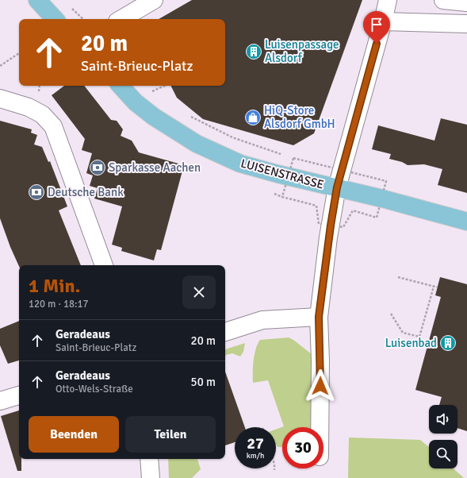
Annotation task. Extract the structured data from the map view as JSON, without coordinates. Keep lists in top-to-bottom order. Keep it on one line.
{"streets":{"main road":["LUISENSTRASSE"]},"places":{"building":["Luisenpassage Alsdorf","Luisenbad"],"shop":["HiQ-Store Alsdorf GmbH"],"bank":["Sparkasse Aachen","Deutsche Bank"]},"page":{"turn":["20 m","Saint-Brieuc-Platz"],"heading":["1 Min.","120 m · 18:17"],"list":[{"name":"Geradeaus","note":"Saint-Brieuc-Platz","value":"20 m"},{"name":"Geradeaus","note":"Otto-Wels-Straße","value":"50 m"}],"buttons":["Beenden","Teilen"],"speed":"27 km/h","limit":"30"}}
